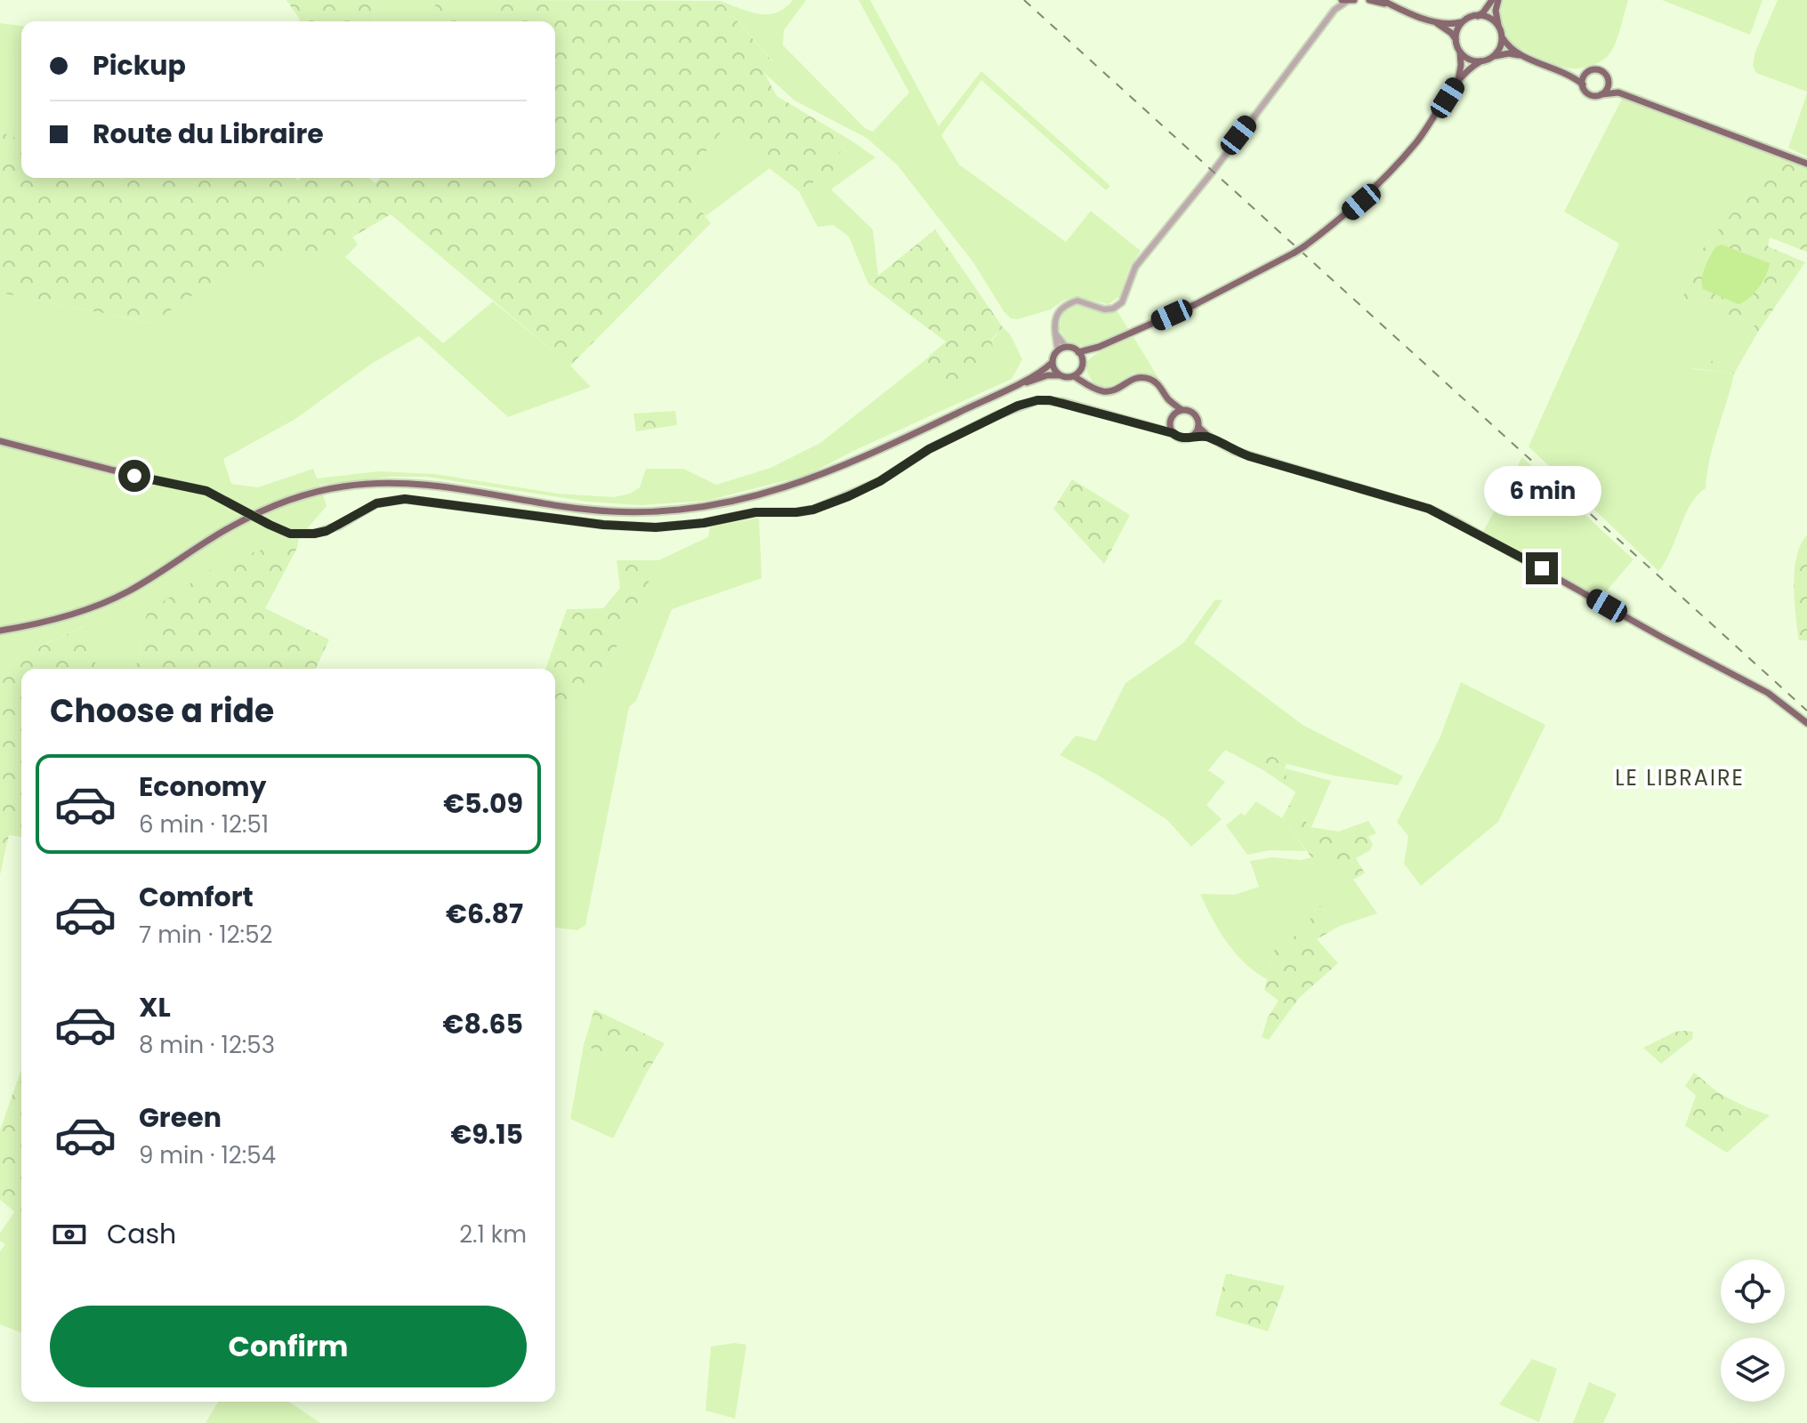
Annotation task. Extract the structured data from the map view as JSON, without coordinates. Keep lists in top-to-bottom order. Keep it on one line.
{"districts":["LE LIBRAIRE"],"page":{"banner":["Pickup","Route du Libraire"],"bubble":"6 min","heading":"Choose a ride","list":[{"name":"Economy","note":"6 min · 12:51","value":"€5.09"},{"name":"Comfort","note":"7 min · 12:52","value":"€6.87"},{"name":"XL","note":"8 min · 12:53","value":"€8.65"},{"name":"Green","note":"9 min · 12:54","value":"€9.15"}],"pay":["Cash","2.1 km"],"buttons":"Confirm"}}
